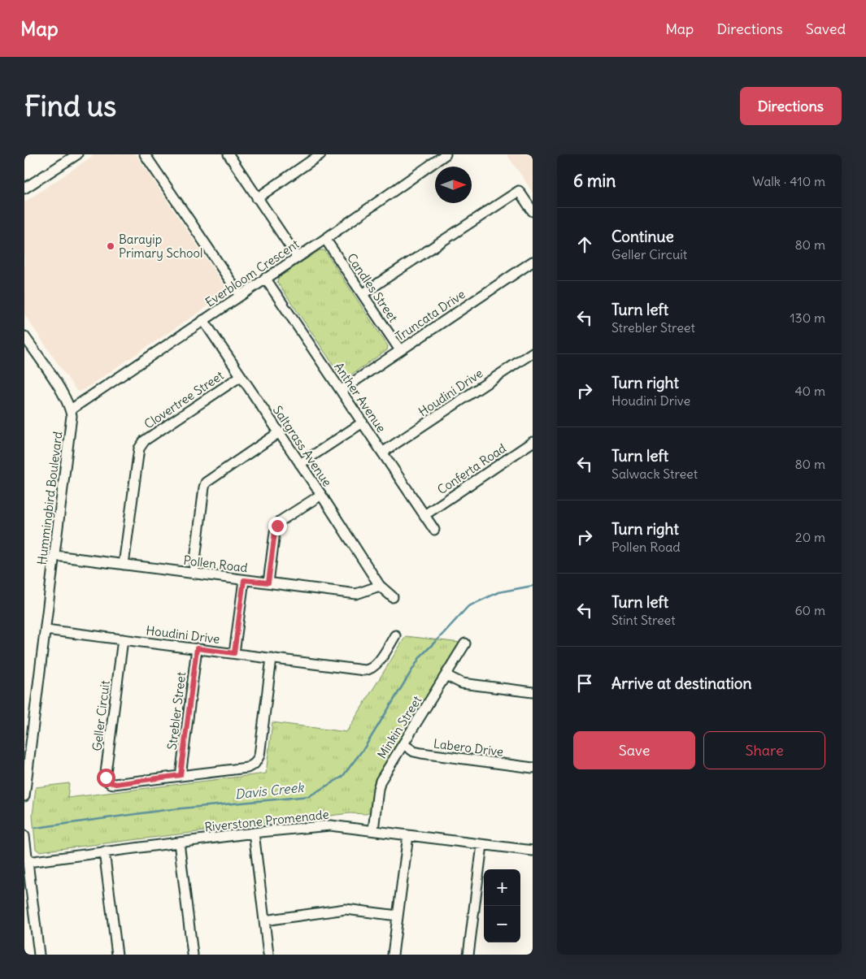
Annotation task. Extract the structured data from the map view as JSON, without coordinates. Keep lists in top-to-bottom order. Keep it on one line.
{"streets":{"street":["Everbloom Crescent","Candles Street","Truncata Drive","Houdini Drive","Anther Avenue","Clovertree Street","Saltgrass Avenue","Conferta Road","Hummingbird Boulevard","Pollen Road","Strebler Street","Geller Circuit","Minkin Street","Labero Drive","Riverstone Promenade"]},"crossings":[["Everbloom Crescent","Candles Street"],["Everbloom Crescent","Anther Avenue"],["Everbloom Crescent","Saltgrass Avenue"],["Everbloom Crescent","Hummingbird Boulevard"],["Candles Street","Truncata Drive"],["Truncata Drive","Anther Avenue"],["Houdini Drive","Anther Avenue"],["Houdini Drive","Hummingbird Boulevard"],["Houdini Drive","Strebler Street"],["Houdini Drive","Geller Circuit"],["Anther Avenue","Conferta Road"],["Clovertree Street","Saltgrass Avenue"],["Clovertree Street","Pollen Road"],["Saltgrass Avenue","Pollen Road"],["Hummingbird Boulevard","Pollen Road"],["Strebler Street","Geller Circuit"],["Minkin Street","Labero Drive"],["Minkin Street","Riverstone Promenade"]],"water":["Davis Creek"],"places":["Barayip Primary School"],"north":"right","page":{"header":"Map","nav":["Map","Directions","Saved"],"buttons":["Directions",["Save","Share"]],"title":"Find us","heading":["6 min","Walk · 410 m"],"list":[["Continue","Geller Circuit","80 m"],["Turn left","Strebler Street","130 m"],["Turn right","Houdini Drive","40 m"],["Turn left","Salwack Street","80 m"],["Turn right","Pollen Road","20 m"],["Turn left","Stint Street","60 m"],"Arrive at destination"],"map_buttons":["+","−"]}}
